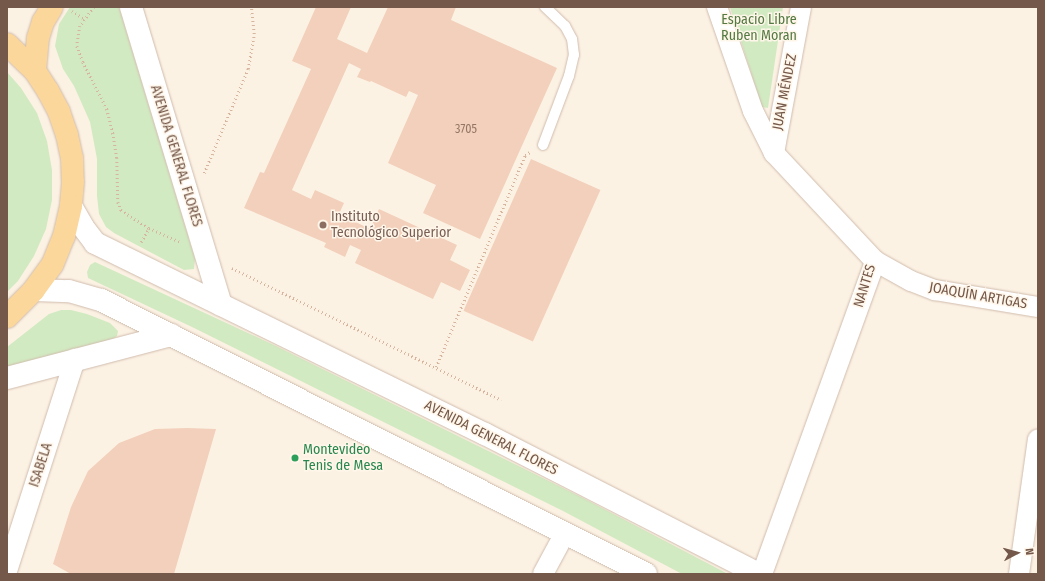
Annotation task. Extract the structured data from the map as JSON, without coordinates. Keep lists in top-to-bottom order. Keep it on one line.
{"streets":{"main road":["AVENIDA GENERAL FLORES"],"street":["JUAN MÉNDEZ","NANTES","JOAQUÍN ARTIGAS","ISABELA"]},"crossings":[["JUAN MÉNDEZ","NANTES"],["AVENIDA GENERAL FLORES","NANTES"],["NANTES","JOAQUÍN ARTIGAS"]],"parks":["Espacio Libre Ruben Moran"],"places":["Instituto Tecnológico Superior","Montevideo Tenis de Mesa"],"house_numbers":["3705"],"north":"right"}
